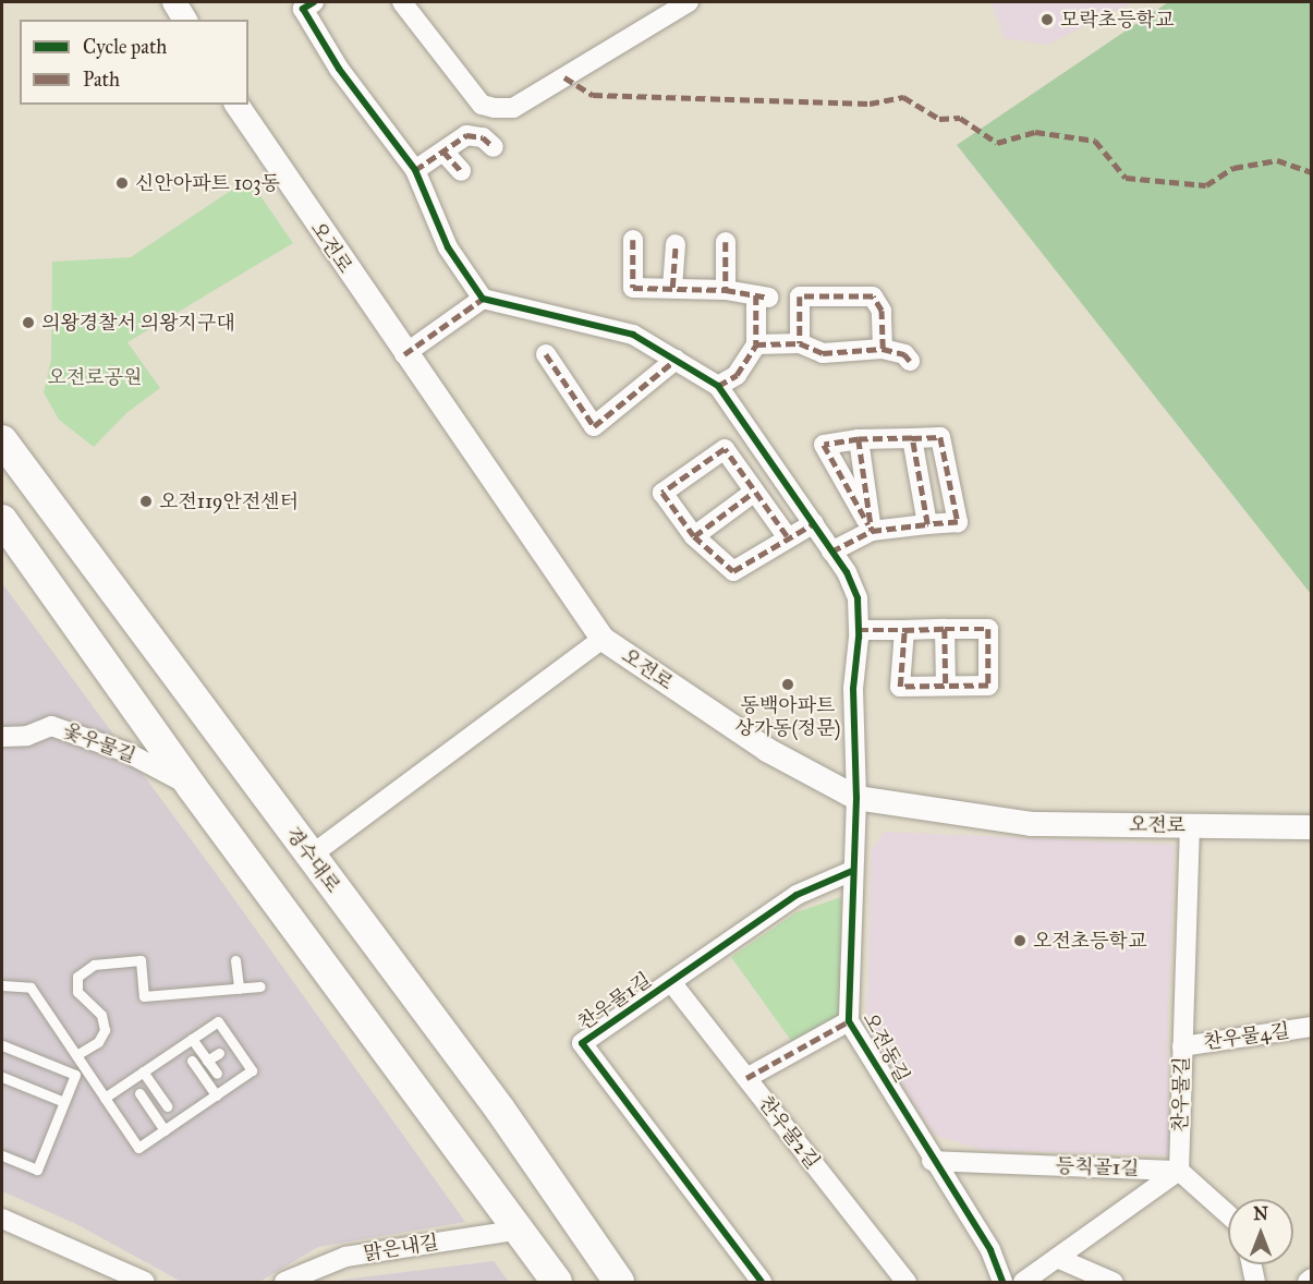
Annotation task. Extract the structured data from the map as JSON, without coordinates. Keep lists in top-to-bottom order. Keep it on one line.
{"streets":{"main road":["경수대로"],"street":["오전로","옻우물길","찬우물1길","찬우물4길","오전동길","찬우물길","찬우물2길","등칙골1길","맑은내길"]},"crossings":[["오전로","오전동길"],["오전로","찬우물길"],["찬우물1길","오전동길"],["찬우물1길","찬우물2길"],["찬우물4길","찬우물길"],["오전동길","등칙골1길"],["찬우물길","등칙골1길"]],"parks":["오전로공원"],"places":["모락초등학교","신안아파트 103동","의왕경찰서 의왕지구대","오전119안전센터","동백아파트 상가동(정문)","오전초등학교"],"legend":["Cycle path","Path"],"north":"top"}
